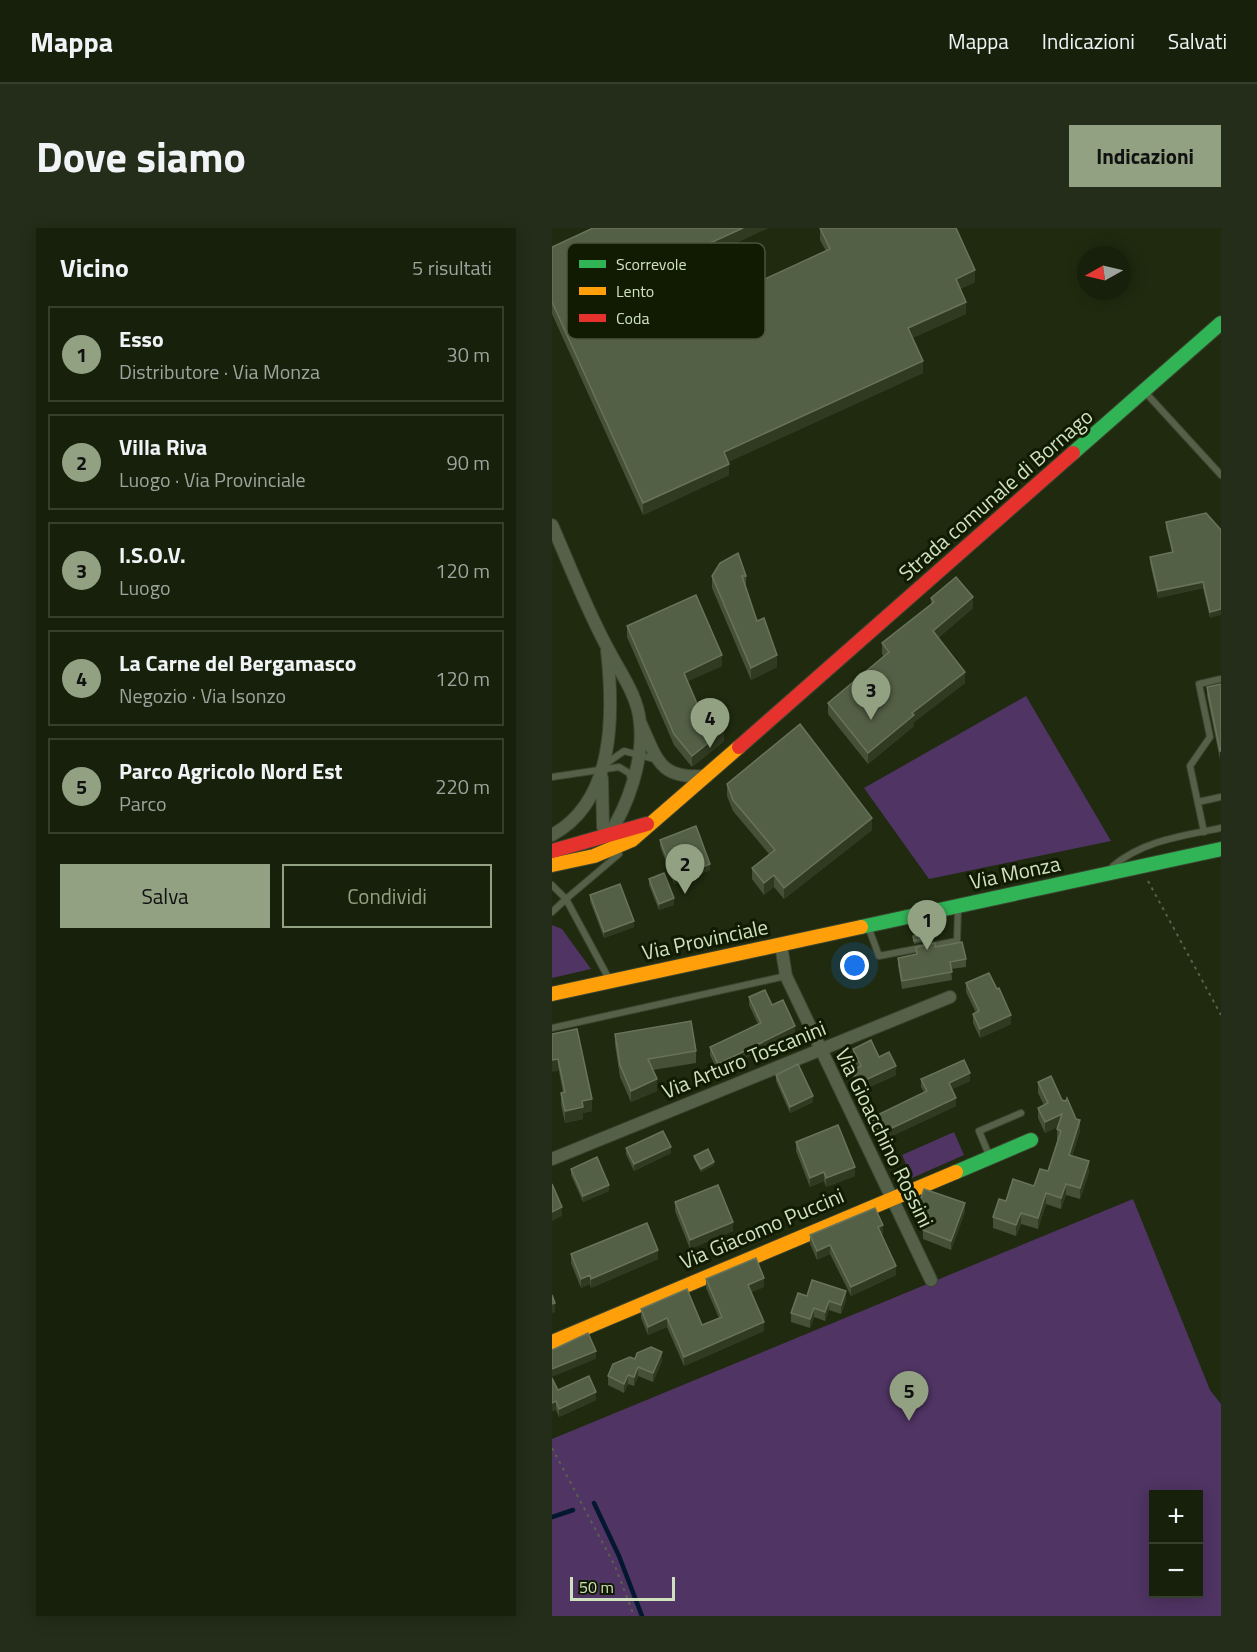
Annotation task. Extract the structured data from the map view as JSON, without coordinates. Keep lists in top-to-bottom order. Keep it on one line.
{"streets":{"street":["Strada comunale di Bornago","Via Monza","Via Provinciale","Via Arturo Toscanini","Via Gioacchino Rossini","Via Giacomo Puccini"]},"crossings":[["Via Monza","Via Provinciale"],["Via Provinciale","Via Gioacchino Rossini"],["Via Arturo Toscanini","Via Gioacchino Rossini"],["Via Gioacchino Rossini","Via Giacomo Puccini"]],"legend":["Scorrevole","Lento","Coda"],"scale_bar":"50 m","north":"left","page":{"header":"Mappa","nav":["Mappa","Indicazioni","Salvati"],"title":"Dove siamo","buttons":["Indicazioni",["Salva","Condividi"]],"heading":["Vicino","5 risultati"],"list":[{"mark":"1","name":"Esso","note":"Distributore · Via Monza","value":"30 m"},{"mark":"2","name":"Villa Riva","note":"Luogo · Via Provinciale","value":"90 m"},{"mark":"3","name":"I.S.O.V.","note":"Luogo","value":"120 m"},{"mark":"4","name":"La Carne del Bergamasco","note":"Negozio · Via Isonzo","value":"120 m"},{"mark":"5","name":"Parco Agricolo Nord Est","note":"Parco","value":"220 m"}],"pins":["3","4","2","1","5"],"map_buttons":["+","−"],"scale":"50 m"}}
